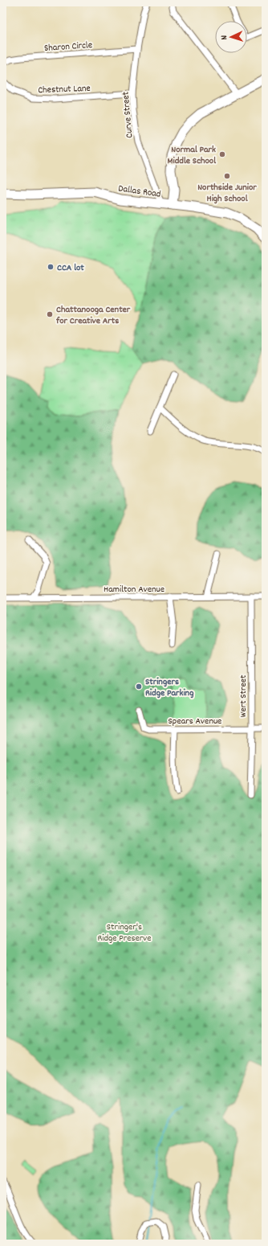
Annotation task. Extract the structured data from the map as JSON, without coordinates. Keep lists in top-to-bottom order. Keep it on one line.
{"streets":{"street":["Sharon Circle","Chestnut Lane","Curve Street","Dallas Road","Hamilton Avenue","Wert Street","Spears Avenue"]},"crossings":[["Sharon Circle","Curve Street"],["Chestnut Lane","Curve Street"],["Curve Street","Dallas Road"],["Hamilton Avenue","Wert Street"],["Wert Street","Spears Avenue"]],"parks":["Stringer's Ridge Preserve"],"places":["Normal Park Middle School","Northside Junior High School","CCA lot","Chattanooga Center for Creative Arts","Stringers Ridge Parking"],"north":"left"}
